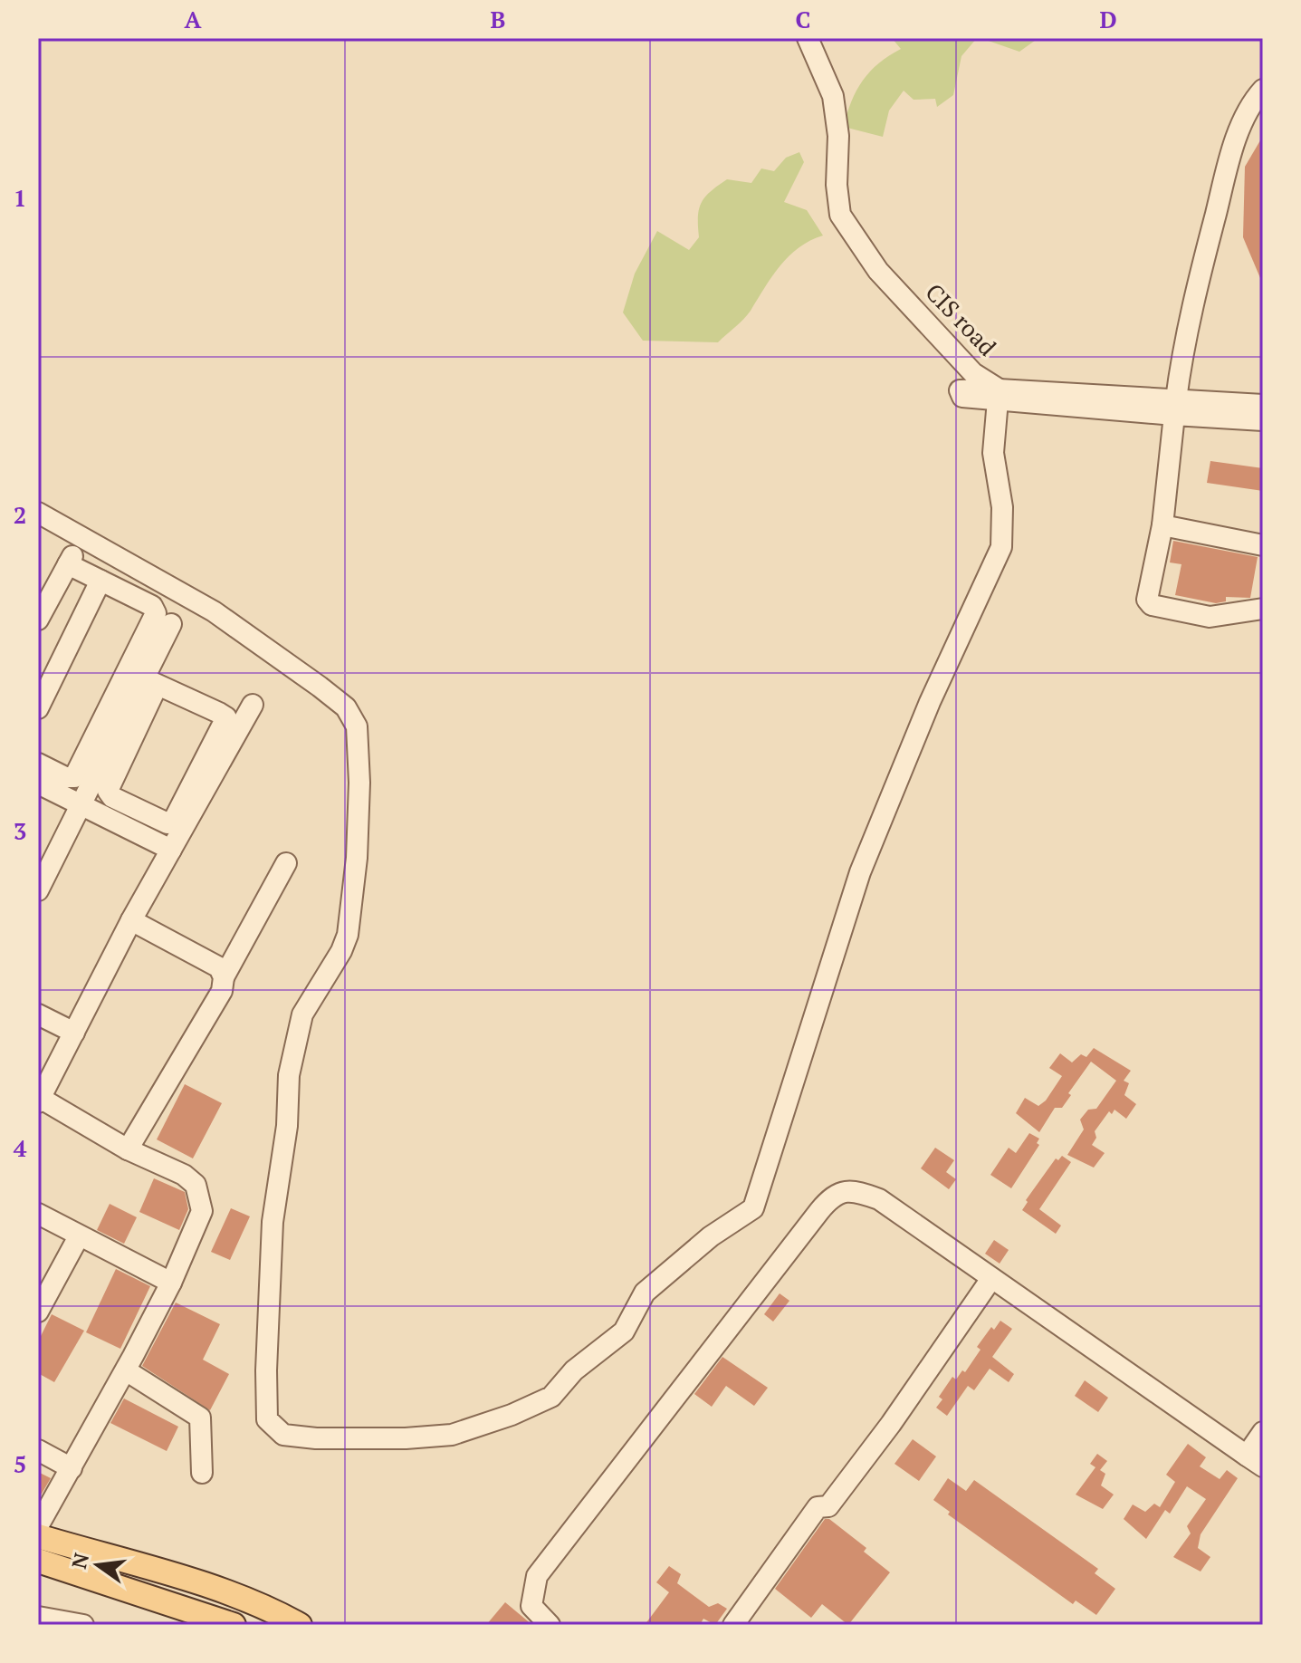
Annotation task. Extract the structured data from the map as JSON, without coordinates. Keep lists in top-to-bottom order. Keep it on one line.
{"streets":{"street":["CIS road"]},"north":"left","grid":{"columns":["A","B","C","D"],"rows":["1","2","3","4","5"]}}
